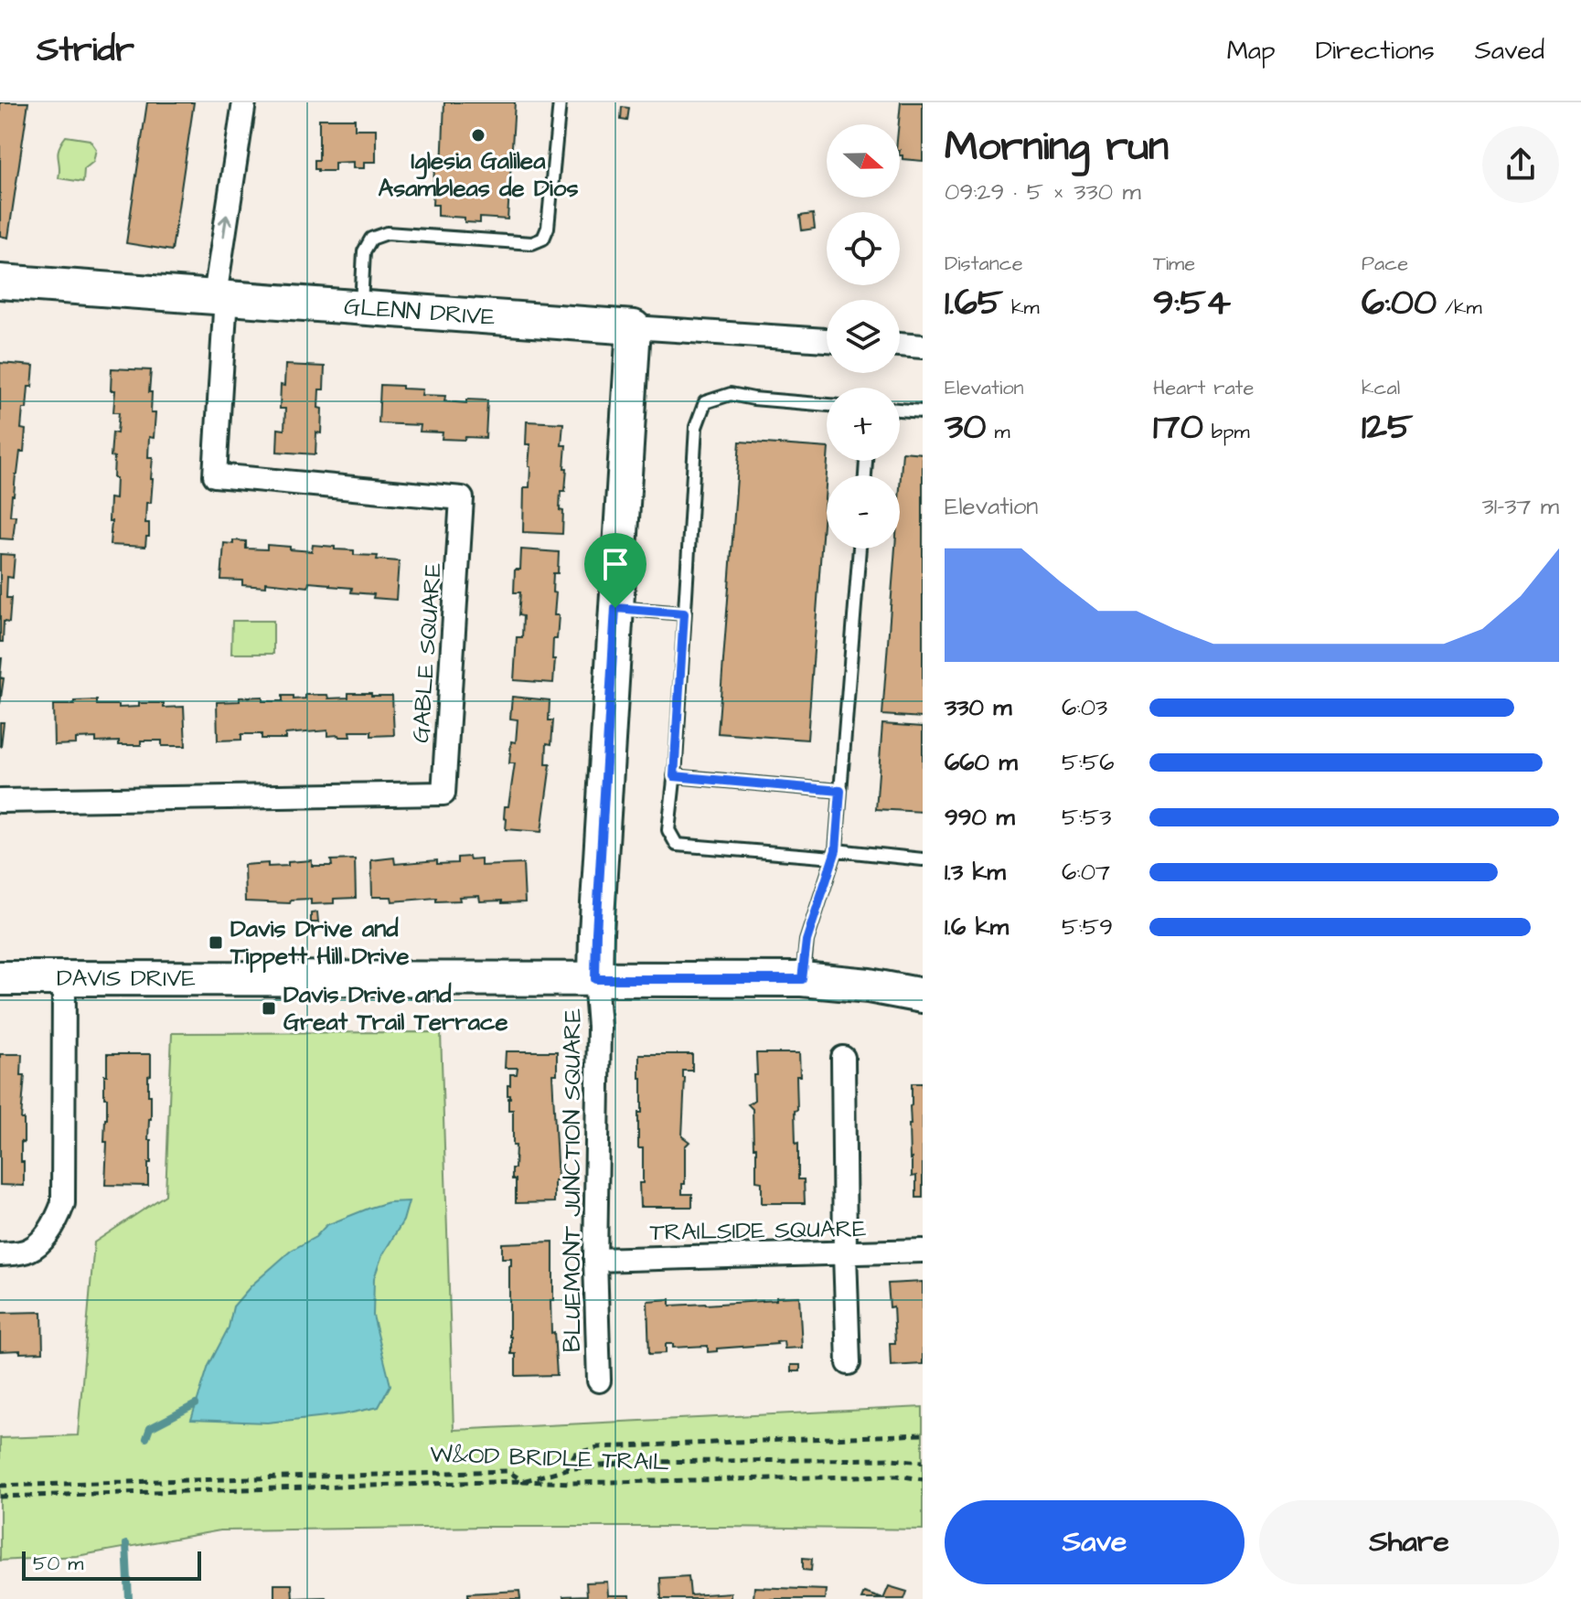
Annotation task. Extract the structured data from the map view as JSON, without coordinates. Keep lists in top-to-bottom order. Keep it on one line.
{"streets":{"street":["GLENN DRIVE","GABLE SQUARE","DAVIS DRIVE","BLUEMONT JUNCTION SQUARE","TRAILSIDE SQUARE"],"path":["W&OD BRIDLE TRAIL"]},"crossings":[["GLENN DRIVE","GABLE SQUARE"],["DAVIS DRIVE","BLUEMONT JUNCTION SQUARE"],["BLUEMONT JUNCTION SQUARE","TRAILSIDE SQUARE"]],"places":{"other":["Iglesia Galilea Asambleas de Dios"],"transit":["Davis Drive and Tippett Hill Drive","Davis Drive and Great Trail Terrace"]},"scale_bar":"50 m","north":"right","page":{"header":"Stridr","nav":["Map","Directions","Saved"],"heading":["Morning run","09:29 · 5 × 330 m"],"map_buttons":["+","−"],"stats":[["Distance","1.65 km"],["Time","9:54"],["Pace","6:00 /km"],["Elevation","30 m"],["Heart rate","170 bpm"],["kcal","125"]],"chart":["Elevation","31–37 m"],"list":[{"name":"330 m","note":"6:03"},{"name":"660 m","note":"5:56"},{"name":"990 m","note":"5:53"},{"name":"1.3 km","note":"6:07"},{"name":"1.6 km","note":"5:59"}],"buttons":["Save","Share"],"scale":"50 m"}}
